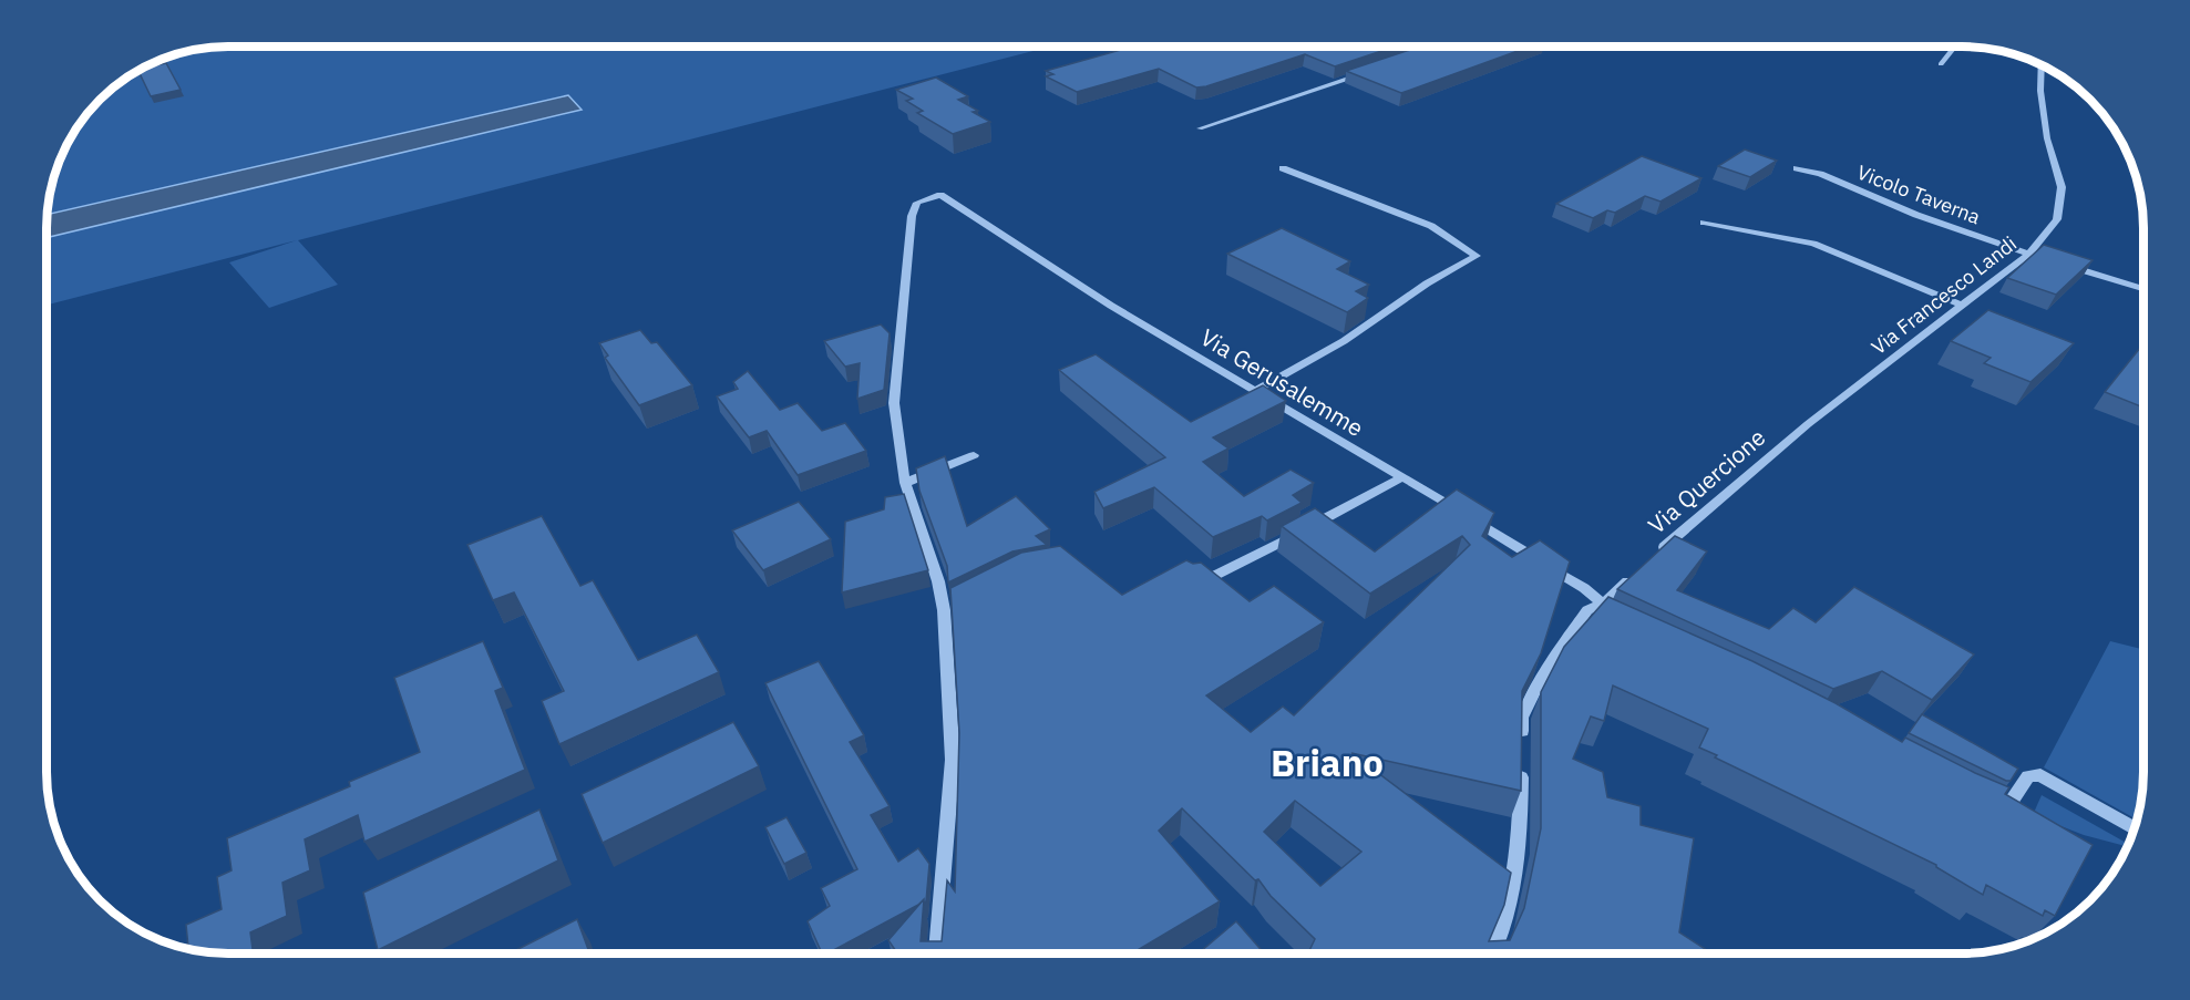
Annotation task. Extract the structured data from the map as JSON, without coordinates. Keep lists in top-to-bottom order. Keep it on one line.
{"streets":{"street":["Vicolo Taverna","Via Francesco Landi","Via Gerusalemme","Via Quercione"]},"crossings":[["Vicolo Taverna","Via Francesco Landi"],["Via Francesco Landi","Via Quercione"],["Via Gerusalemme","Via Quercione"]],"districts":["Briano"]}
